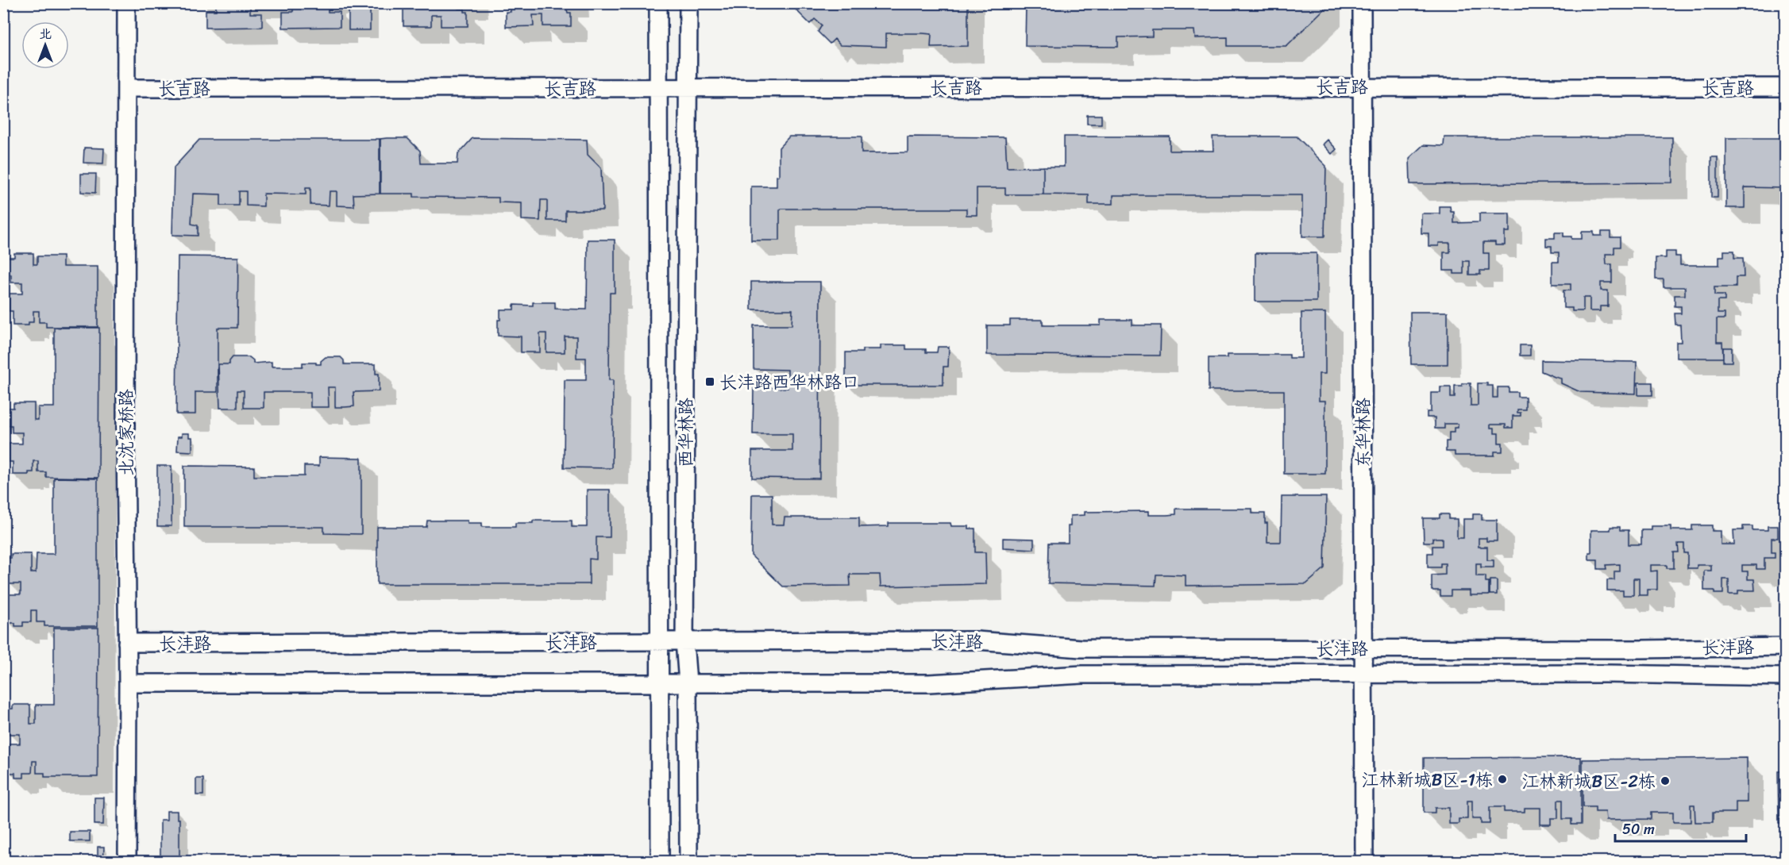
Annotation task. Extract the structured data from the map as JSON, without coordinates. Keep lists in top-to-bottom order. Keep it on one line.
{"streets":{"street":["长吉路","北沈家桥路","西华林路","东华林路","长沣路"]},"crossings":[["长吉路","北沈家桥路"],["长吉路","西华林路"],["长吉路","东华林路"],["北沈家桥路","长沣路"],["西华林路","长沣路"],["东华林路","长沣路"]],"places":{"transit":["长沣路西华林路口"],"other":["江林新城B区-1栋","江林新城B区-2栋"]},"scale_bar":"50 m","north":"top"}
